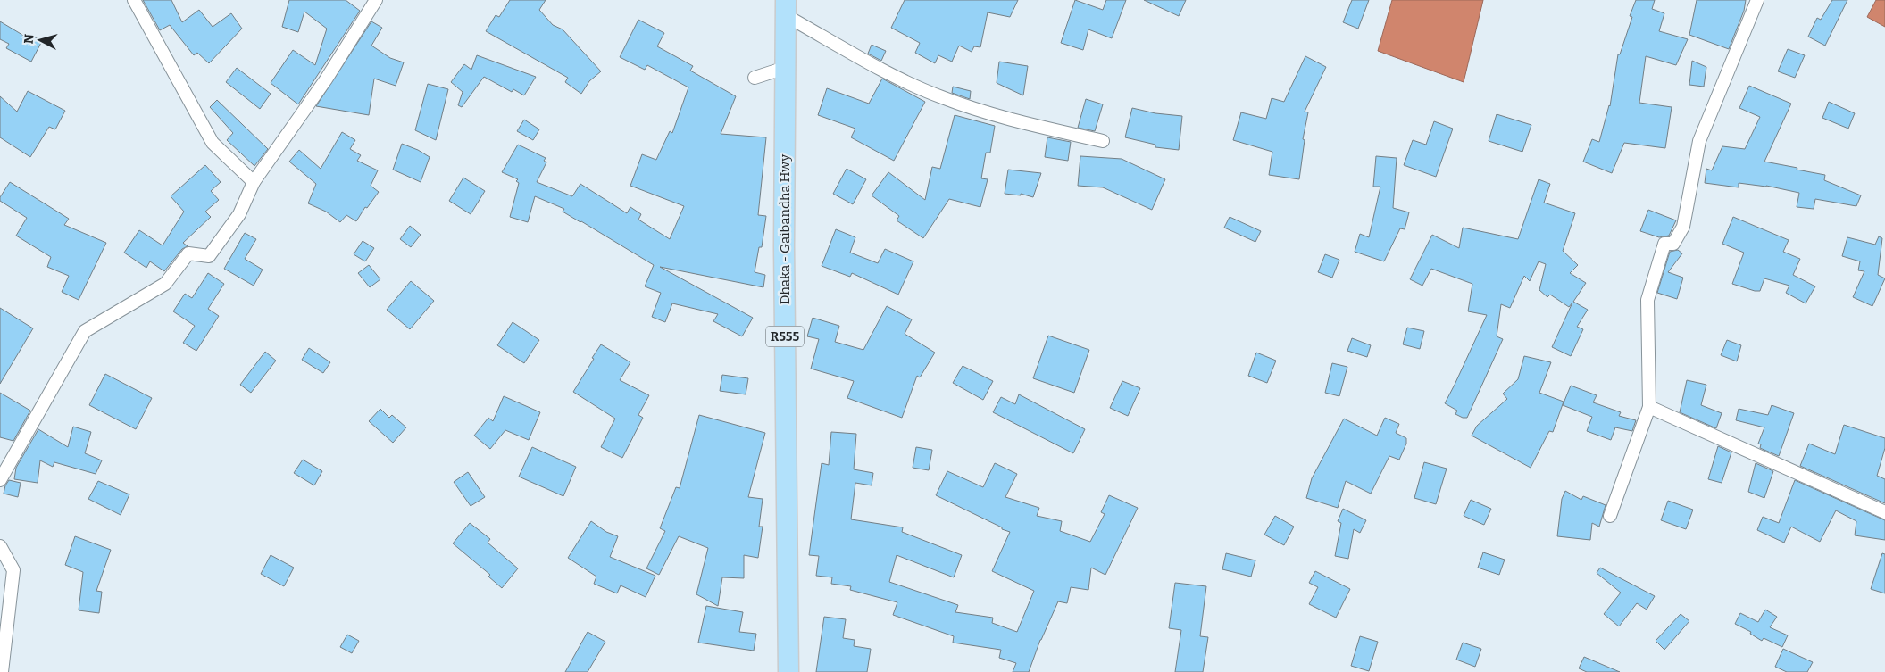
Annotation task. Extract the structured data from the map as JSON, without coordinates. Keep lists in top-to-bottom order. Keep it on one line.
{"streets":{"main road":["Dhaka - Gaibandha Hwy","R555"]},"north":"left"}
